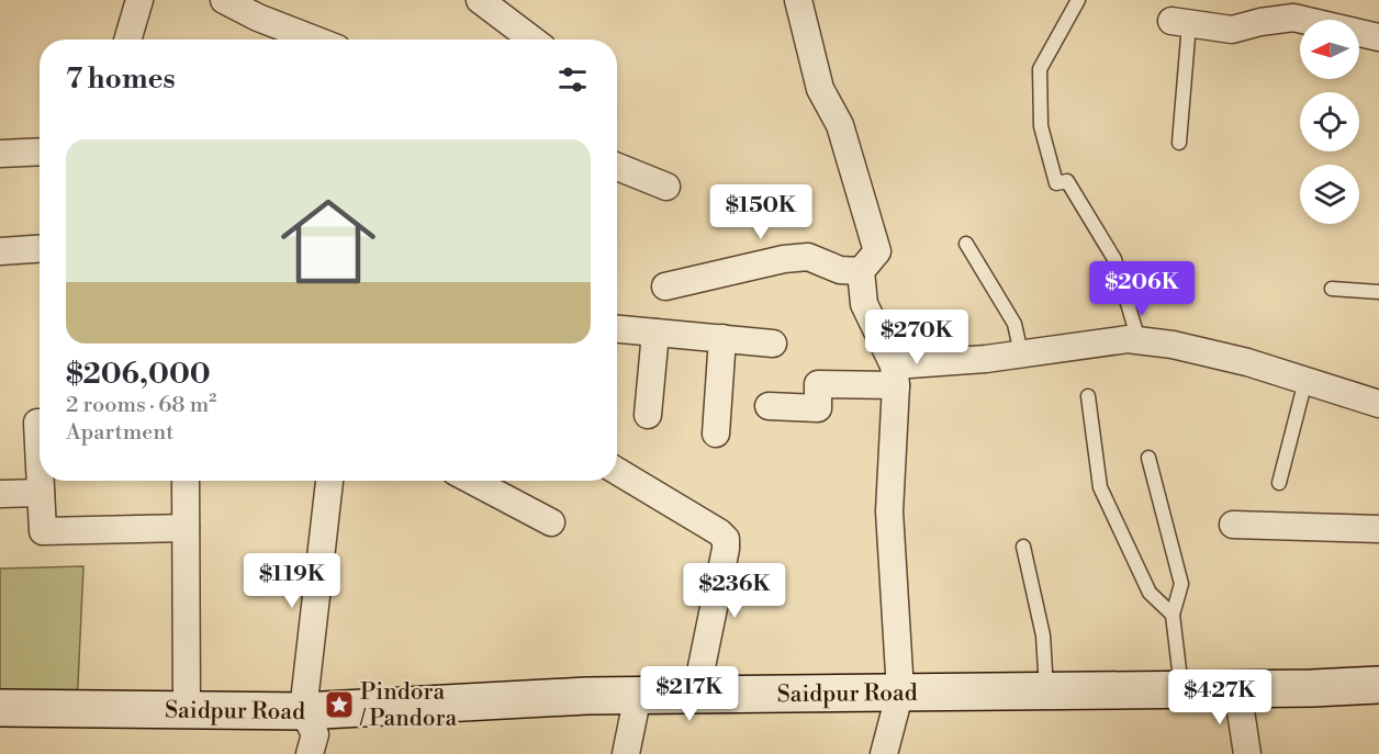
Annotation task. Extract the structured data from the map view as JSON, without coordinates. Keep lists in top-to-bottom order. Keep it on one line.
{"streets":{"main road":["Saidpur Road"]},"places":{"place":["Pindora / Pandora"]},"north":"left","page":{"heading":"7 homes","list":[{"name":"$206,000","note":"2 rooms · 68 m² · Apartment"}],"price":["$150K","$206K","$270K","$119K","$236K","$217K","$427K"]}}
